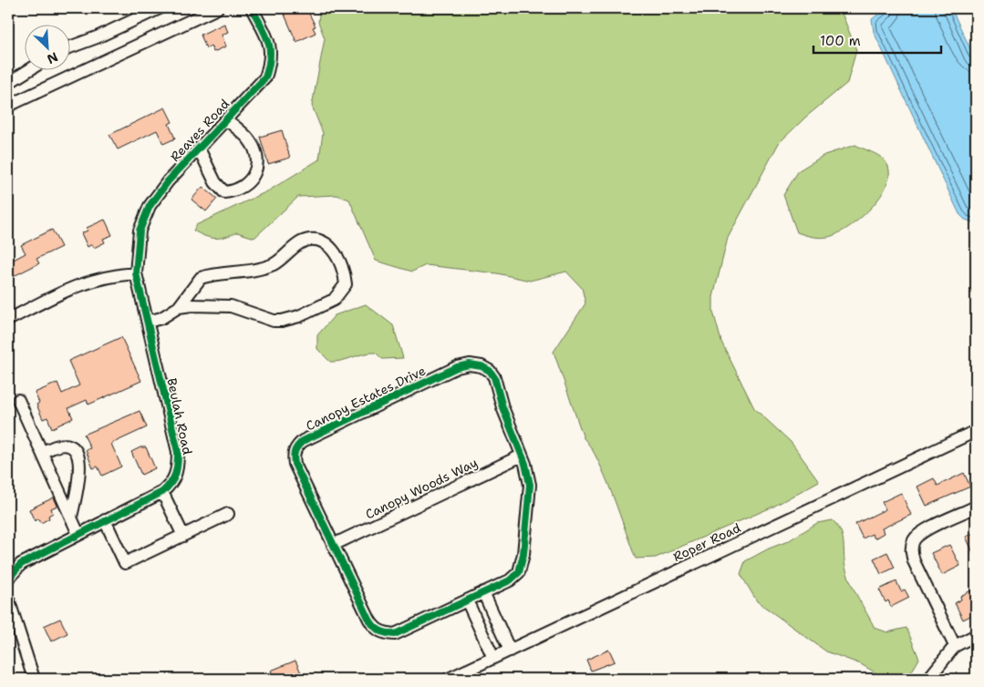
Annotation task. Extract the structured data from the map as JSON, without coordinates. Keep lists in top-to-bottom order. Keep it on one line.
{"streets":{"street":["Reaves Road","Canopy Estates Drive","Beulah Road","Canopy Woods Way","Roper Road"]},"crossings":[["Reaves Road","Beulah Road"],["Canopy Estates Drive","Canopy Woods Way"]],"scale_bar":"100 m","north":"bottom right"}
